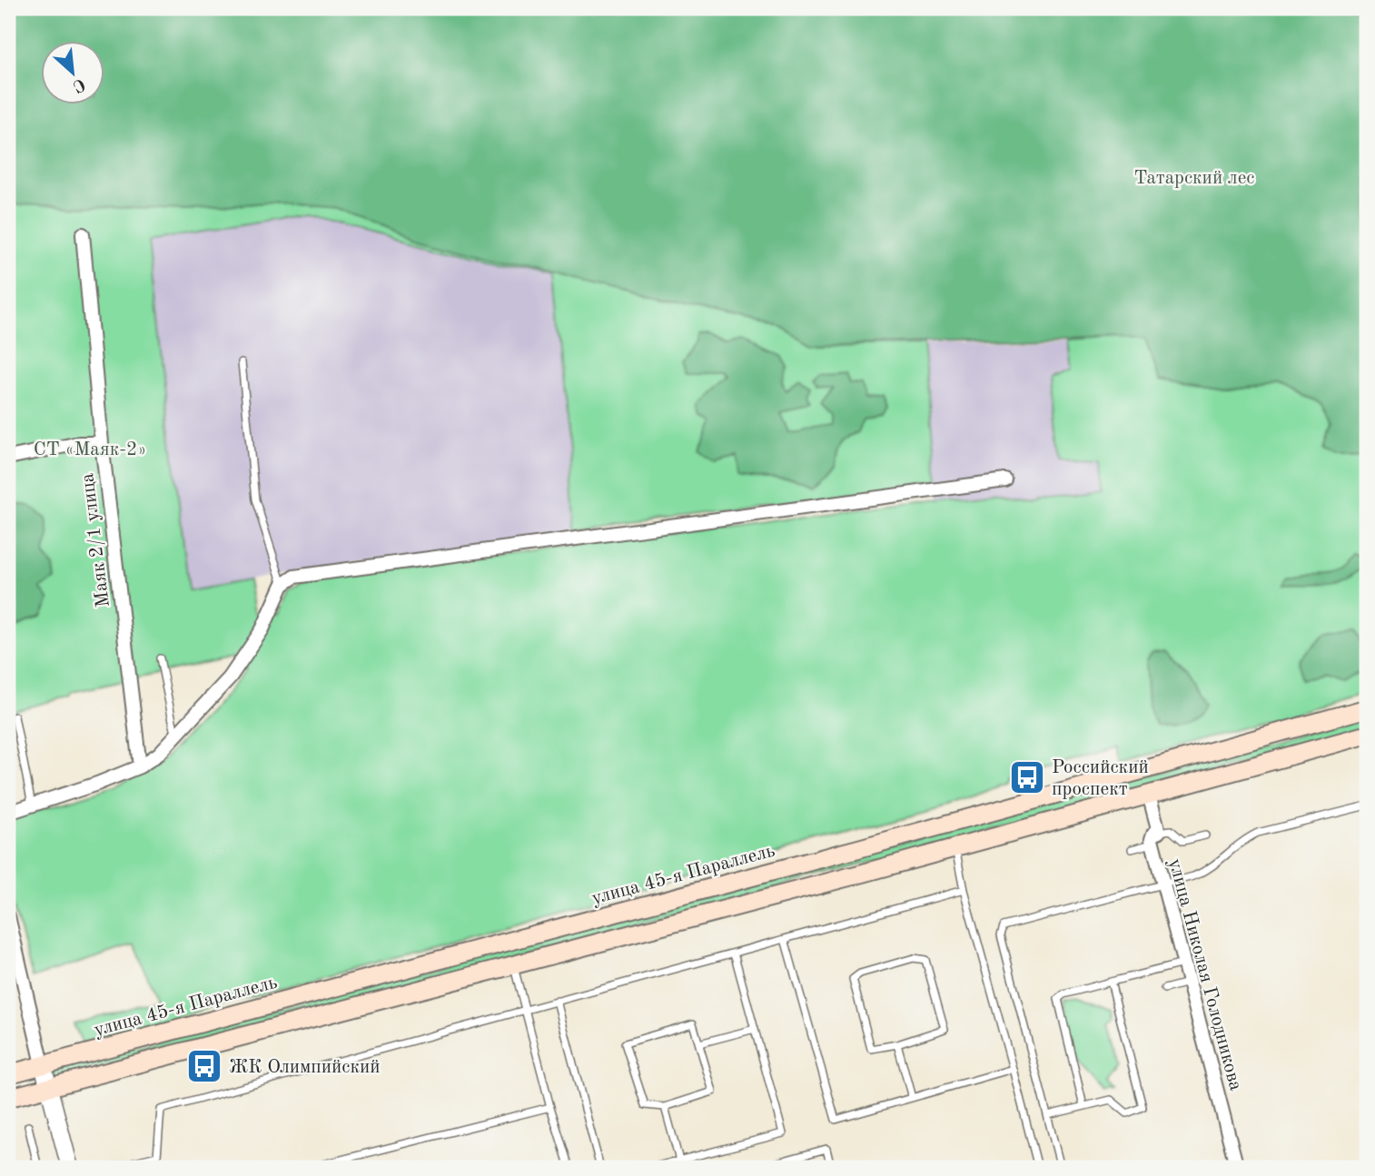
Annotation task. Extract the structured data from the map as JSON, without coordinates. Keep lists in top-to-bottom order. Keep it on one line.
{"streets":{"main road":["улица 45-я Параллель"],"street":["Маяк 2/1 улица","улица Николая Голодникова"]},"parks":["Татарский лес","СТ «Маяк-2»"],"places":{"bus stop":["Российский проспект","ЖК Олимпийский"]},"north":"bottom right"}
